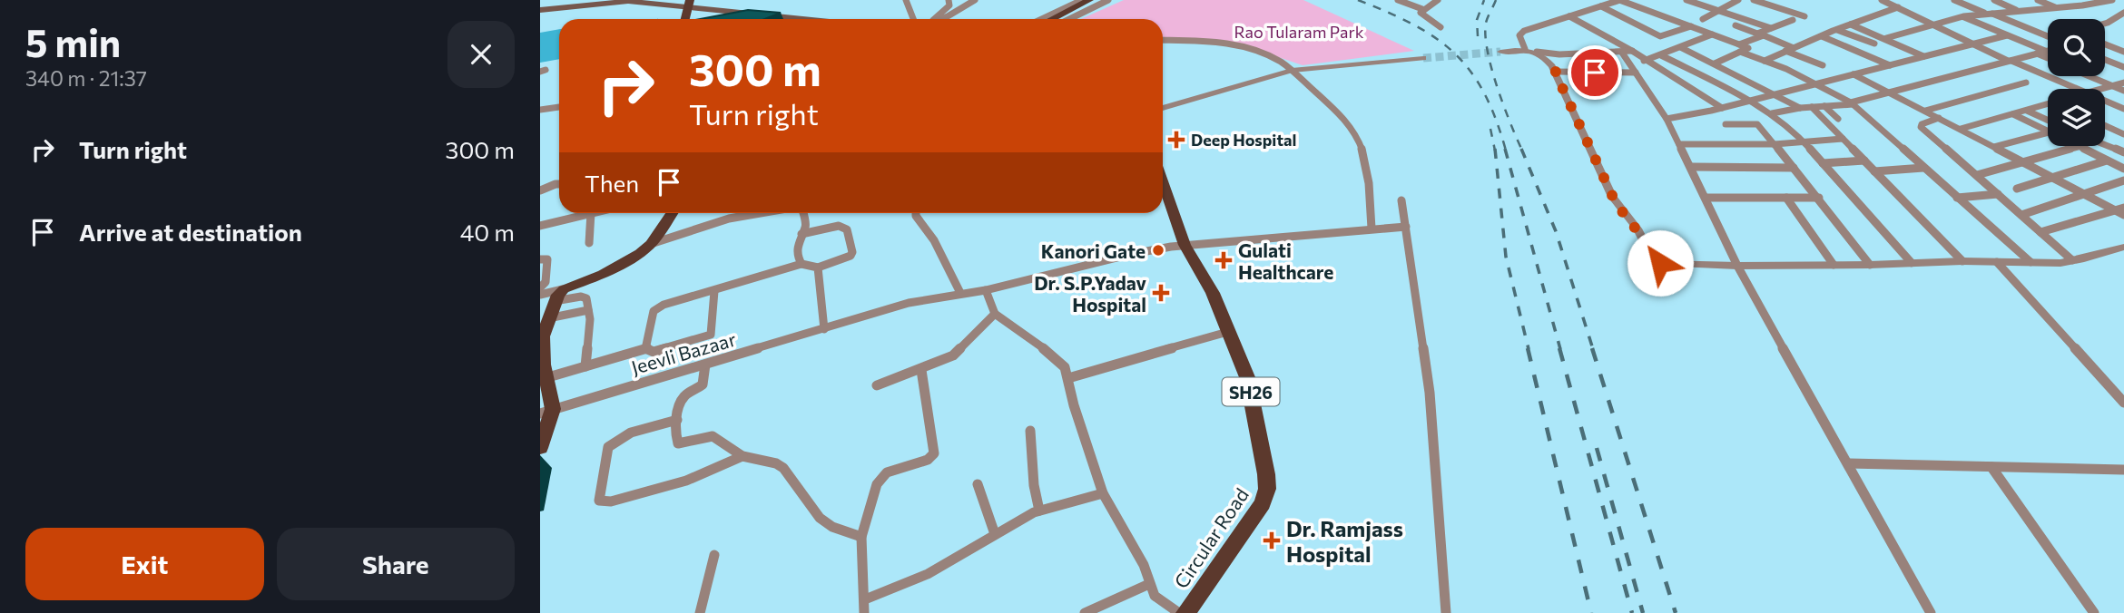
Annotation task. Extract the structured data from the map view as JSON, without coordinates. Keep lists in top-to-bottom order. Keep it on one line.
{"streets":{"main road":["SH26","Circular Road"],"street":["Jeevli Bazaar"]},"crossings":[["Jeevli Bazaar","Circular Road"]],"parks":["Rao Tularam Park"],"places":{"health":["Deep Hospital","Gulati Healthcare","Dr. S.P.Yadav Hospital","Dr. Ramjass Hospital"],"other":["Kanori Gate"]},"page":{"heading":["5 min","340 m · 21:37"],"turn":["300 m","Turn right"],"list":[{"name":"Turn right","value":"300 m"},{"name":"Arrive at destination","value":"40 m"}],"then":"Then","buttons":["Exit","Share"]}}
